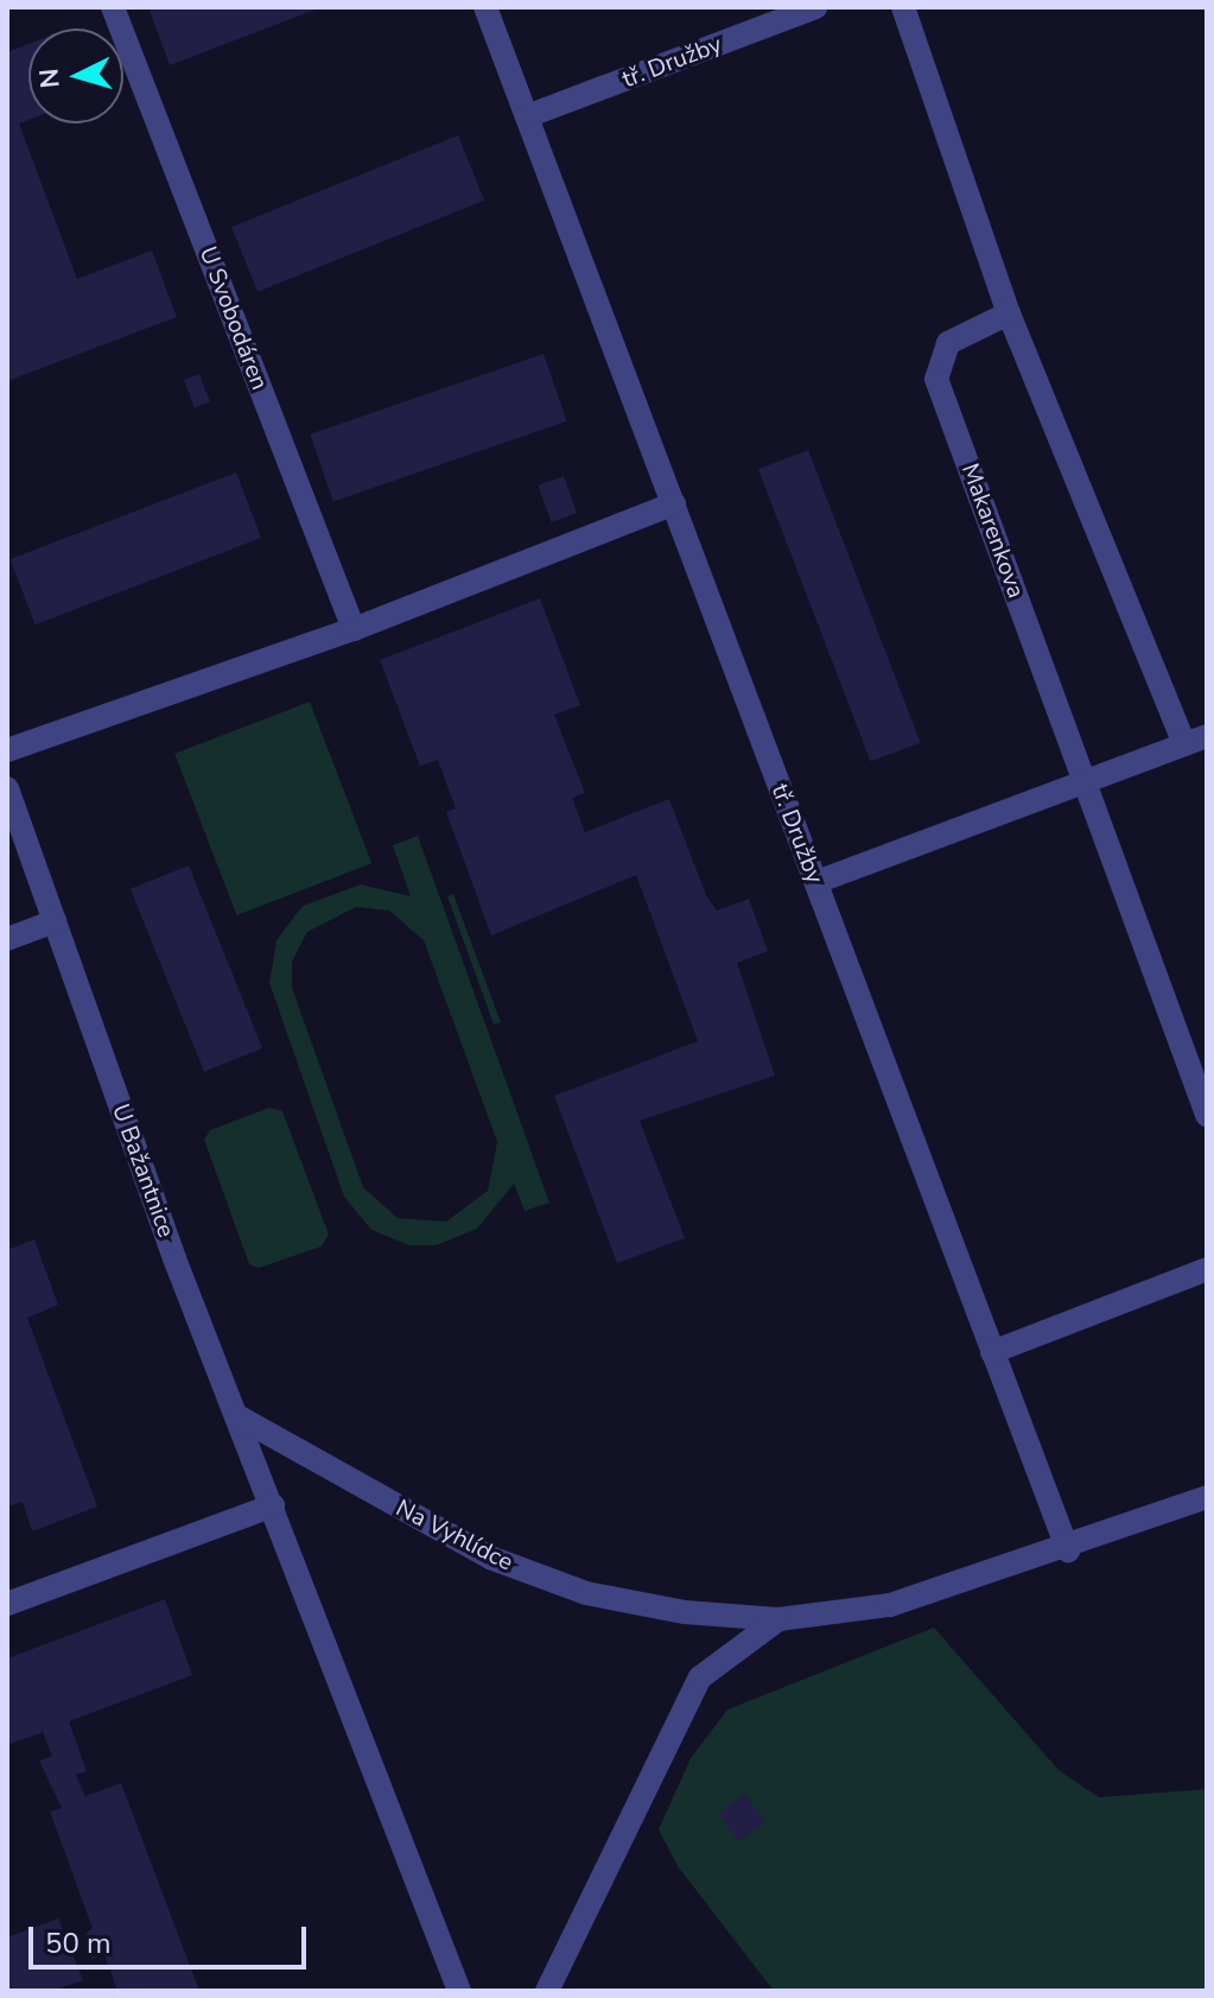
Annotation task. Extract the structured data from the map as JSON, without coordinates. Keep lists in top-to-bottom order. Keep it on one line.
{"streets":{"street":["tř. Družby","U Svobodáren","Makarenkova","U Bažantnice","Na Vyhlídce"]},"crossings":[["tř. Družby","Na Vyhlídce"],["U Bažantnice","Na Vyhlídce"]],"scale_bar":"50 m","north":"left"}
